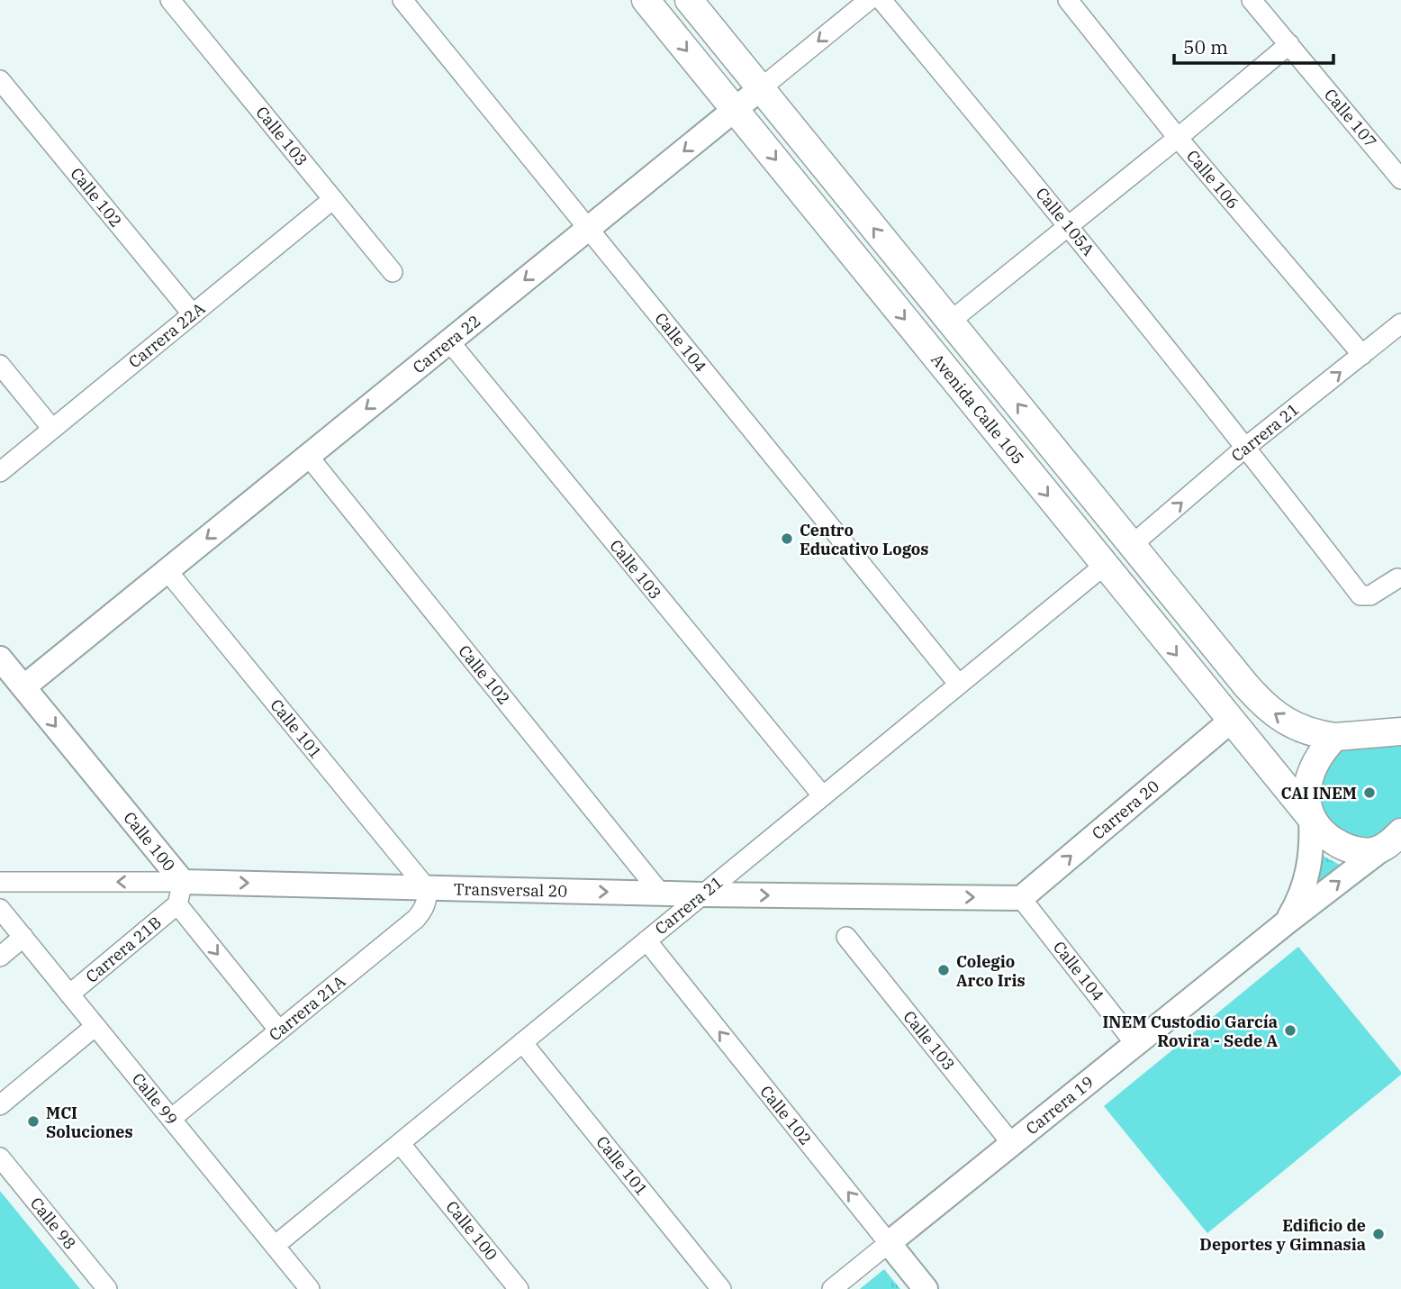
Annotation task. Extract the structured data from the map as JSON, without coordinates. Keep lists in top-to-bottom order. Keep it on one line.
{"streets":{"main road":["Avenida Calle 105"],"street":["Calle 107","Calle 103","Calle 106","Calle 102","Calle 105A","Carrera 22A","Calle 104","Carrera 22","Carrera 21","Calle 101","Carrera 20","Calle 100","Transversal 20","Carrera 21B","Carrera 21A","Calle 99","Carrera 19","Calle 98"]},"crossings":[["Calle 103","Carrera 22A"],["Calle 103","Carrera 22"],["Calle 103","Carrera 21"],["Calle 103","Carrera 19"],["Calle 106","Carrera 21"],["Calle 102","Carrera 22A"],["Calle 102","Carrera 22"],["Calle 102","Carrera 21"],["Calle 102","Transversal 20"],["Calle 102","Carrera 19"],["Calle 105A","Carrera 21"],["Calle 104","Carrera 22"],["Calle 104","Carrera 21"],["Calle 104","Carrera 20"],["Calle 104","Transversal 20"],["Calle 104","Carrera 19"],["Carrera 22","Avenida Calle 105"],["Carrera 22","Calle 101"],["Carrera 22","Calle 100"],["Avenida Calle 105","Carrera 21"],["Avenida Calle 105","Carrera 20"],["Avenida Calle 105","Carrera 19"],["Carrera 21","Calle 101"],["Carrera 21","Calle 100"],["Carrera 21","Transversal 20"],["Carrera 21","Calle 99"],["Calle 101","Transversal 20"],["Calle 101","Carrera 21A"],["Carrera 20","Transversal 20"],["Calle 100","Transversal 20"],["Calle 100","Carrera 21B"],["Calle 100","Carrera 21A"],["Transversal 20","Carrera 21B"],["Transversal 20","Carrera 21A"],["Carrera 21B","Calle 99"],["Carrera 21A","Calle 99"]],"one_way":["Carrera 22","Carrera 20","Calle 100"],"places":["Centro Educativo Logos","CAI INEM","Colegio Arco Iris","INEM Custodio García Rovira - Sede A","MCI Soluciones","Edificio de Deportes y Gimnasia"],"scale_bar":"50 m"}
